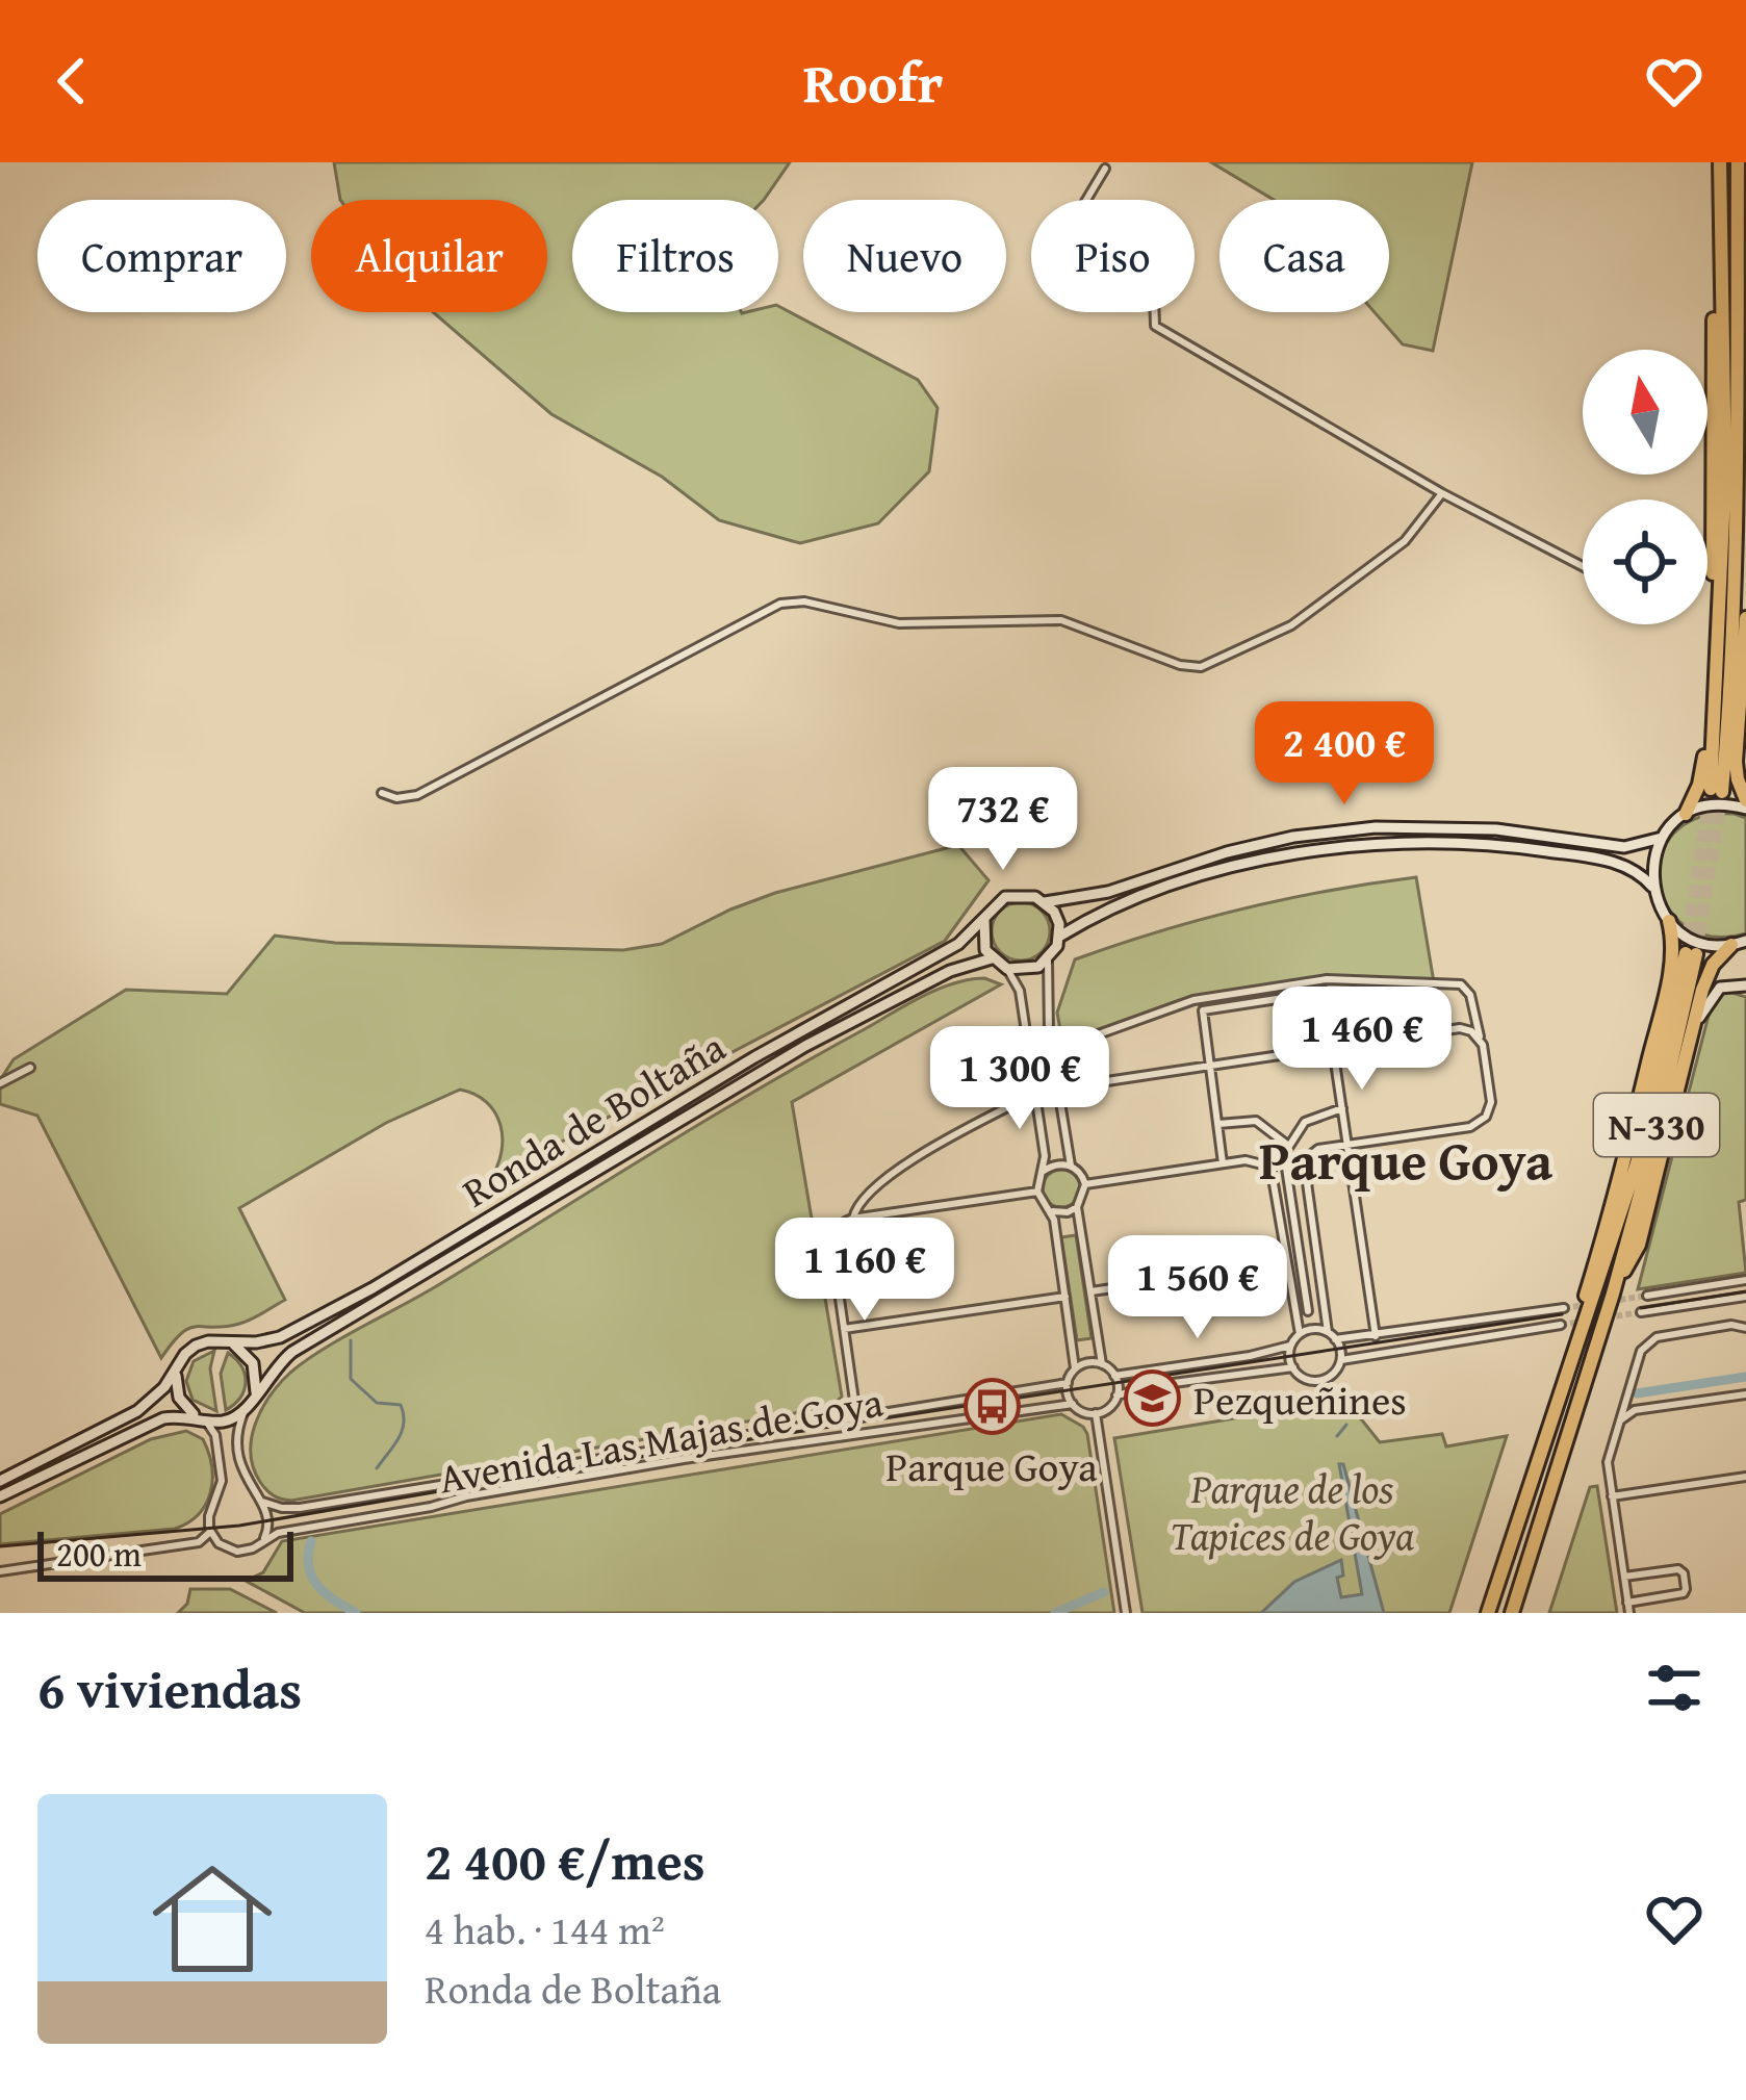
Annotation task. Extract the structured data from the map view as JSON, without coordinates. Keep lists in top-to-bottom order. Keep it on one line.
{"streets":{"highway":["N-330"],"main road":["Ronda de Boltaña"],"street":["Avenida Las Majas de Goya"]},"districts":["Parque Goya"],"parks":["Parque de los Tapices de Goya"],"places":{"school or university":["Pezqueñines"],"bus stop":["Parque Goya"]},"scale_bar":"200 m","north":"top","page":{"header":"Roofr","chip":["Comprar","Alquilar","Filtros","Nuevo","Piso","Casa"],"price":["2 400 €","732 €","1 460 €","1 300 €","1 160 €","1 560 €"],"scale":"200 m","heading":"6 viviendas","list":[{"name":"2 400 €/mes","note":"4 hab. · 144 m² · Ronda de Boltaña"}]}}
